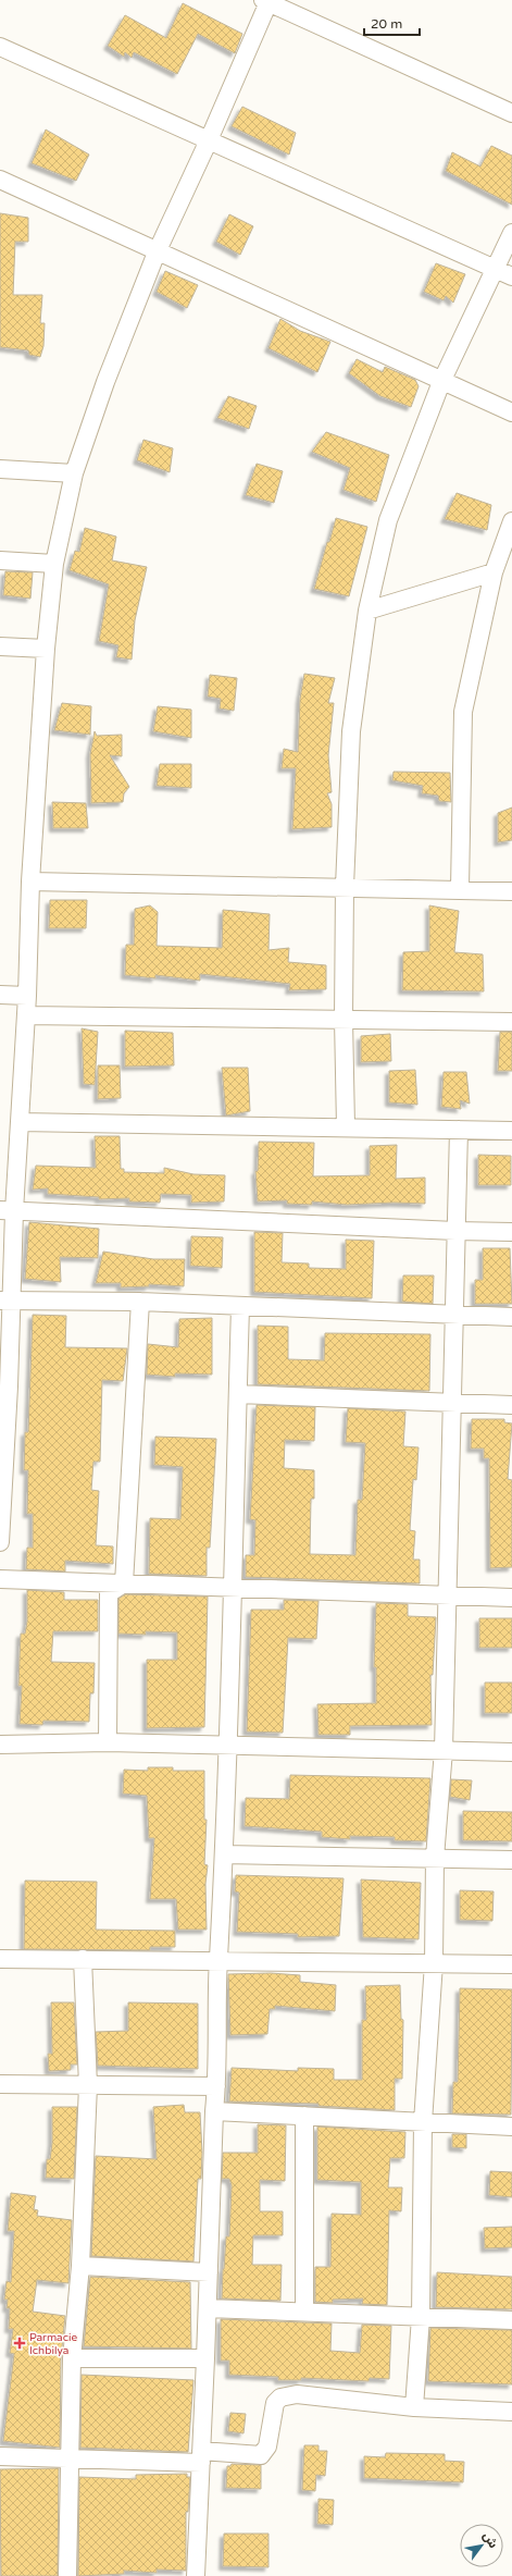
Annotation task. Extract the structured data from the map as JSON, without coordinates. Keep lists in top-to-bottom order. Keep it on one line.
{"places":{"health":["Parmacie Ichbilya"]},"scale_bar":"20 m","north":"top right"}
